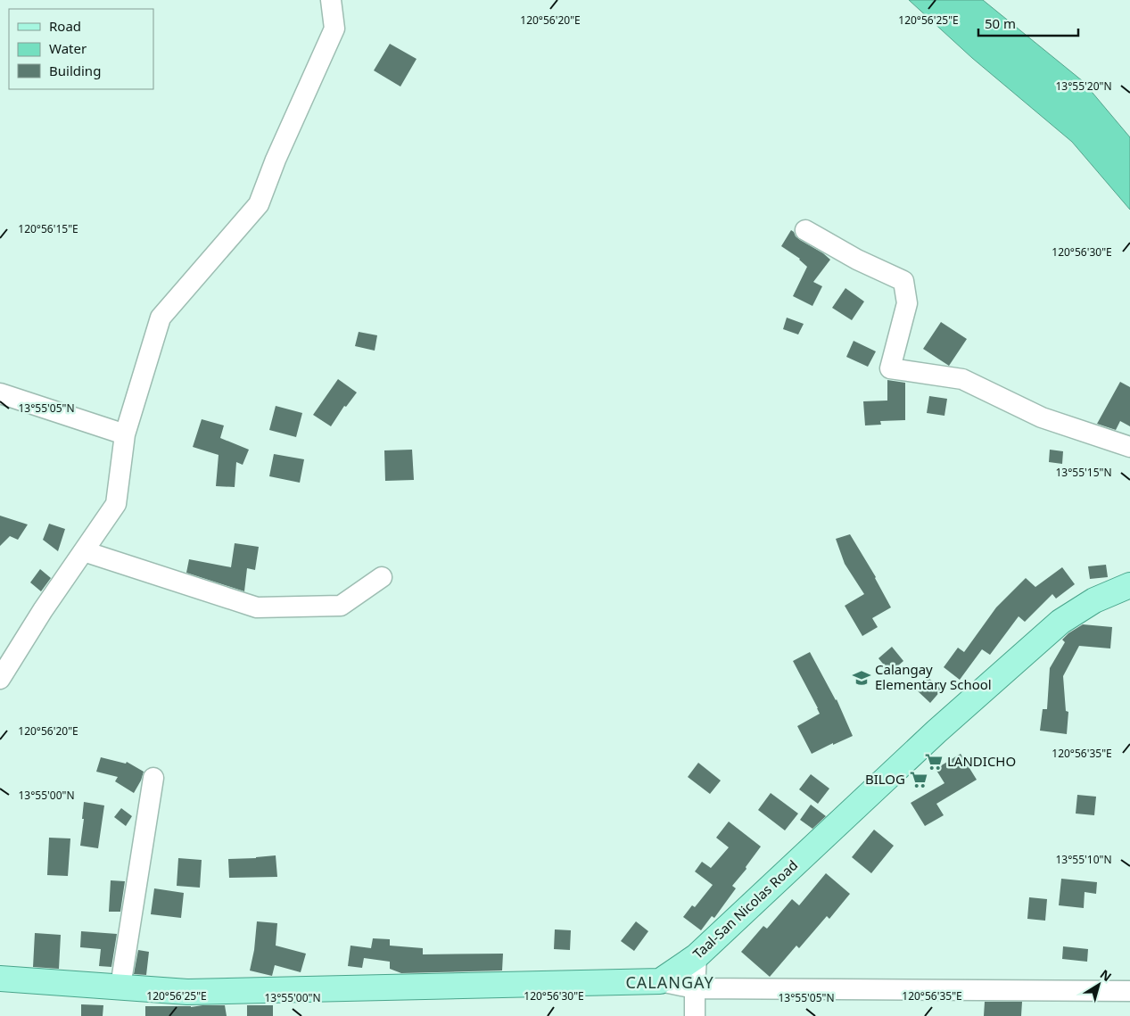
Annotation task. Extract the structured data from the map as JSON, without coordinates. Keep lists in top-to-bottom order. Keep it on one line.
{"streets":{"main road":["Taal-San Nicolas Road"]},"districts":["CALANGAY"],"places":{"school or university":["Calangay Elementary School"],"supermarket":["LANDICHO","BILOG"]},"legend":["Road","Water","Building"],"scale_bar":"50 m","north":"top right","coordinates":["120°56'20\"E","120°56'25\"E","13°55'20\"N","120°56'15\"E","120°56'30\"E","13°55'05\"N","13°55'15\"N","120°56'35\"E","13°55'00\"N","13°55'10\"N"]}
